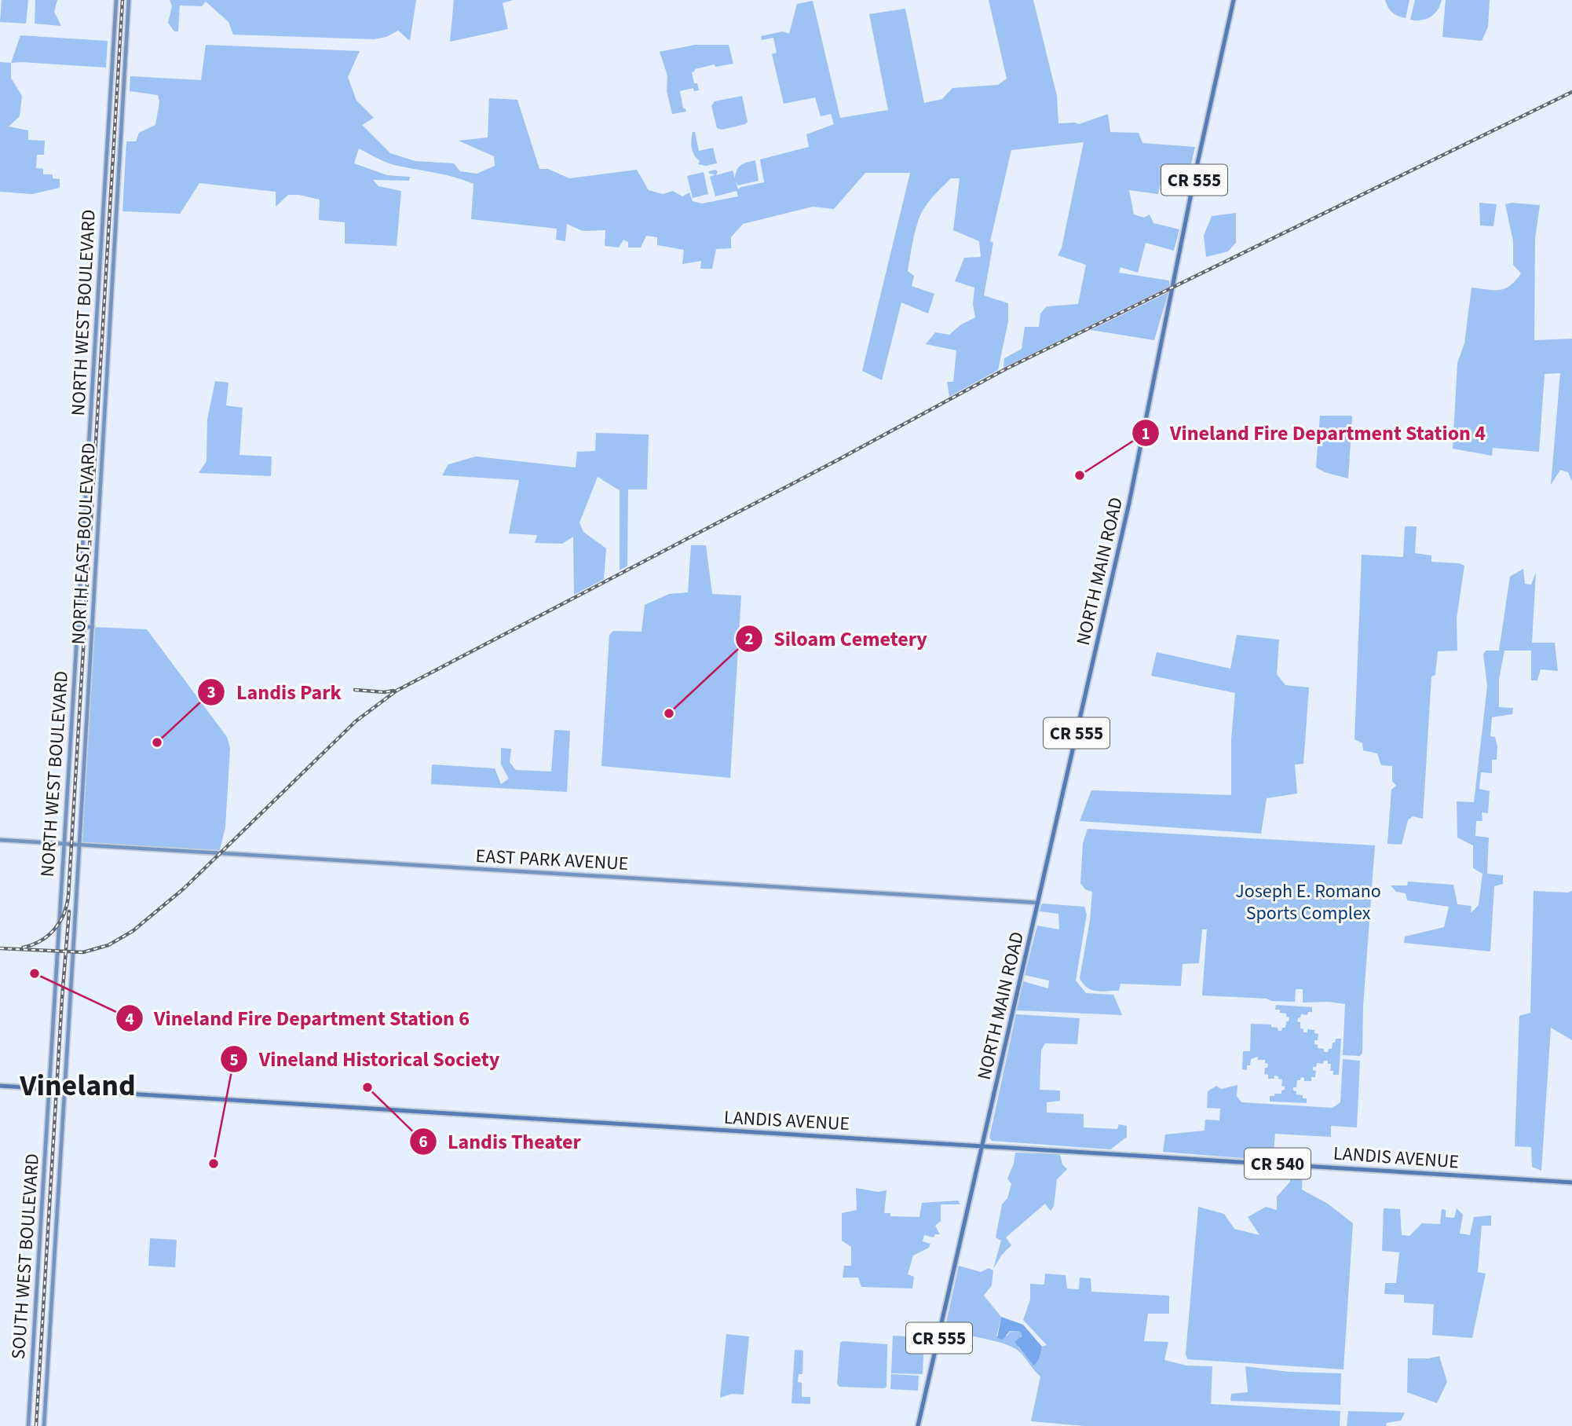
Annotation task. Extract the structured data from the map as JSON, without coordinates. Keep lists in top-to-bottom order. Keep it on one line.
{"streets":{"main road":["CR 555","NORTH WEST BOULEVARD","NORTH EAST BOULEVARD","NORTH MAIN ROAD","EAST PARK AVENUE","LANDIS AVENUE","CR 540","SOUTH WEST BOULEVARD"]},"crossings":[["CR 555","NORTH MAIN ROAD"],["CR 555","LANDIS AVENUE"],["NORTH WEST BOULEVARD","EAST PARK AVENUE"],["NORTH WEST BOULEVARD","LANDIS AVENUE"],["NORTH WEST BOULEVARD","SOUTH WEST BOULEVARD"],["NORTH EAST BOULEVARD","EAST PARK AVENUE"],["NORTH EAST BOULEVARD","LANDIS AVENUE"],["NORTH MAIN ROAD","EAST PARK AVENUE"],["NORTH MAIN ROAD","LANDIS AVENUE"],["LANDIS AVENUE","SOUTH WEST BOULEVARD"]],"districts":["Vineland"],"parks":["Joseph E. Romano Sports Complex"],"places":["Vineland Fire Department Station 4","Siloam Cemetery","Landis Park","Vineland Fire Department Station 6","Landis Theater","Vineland Historical Society"]}
